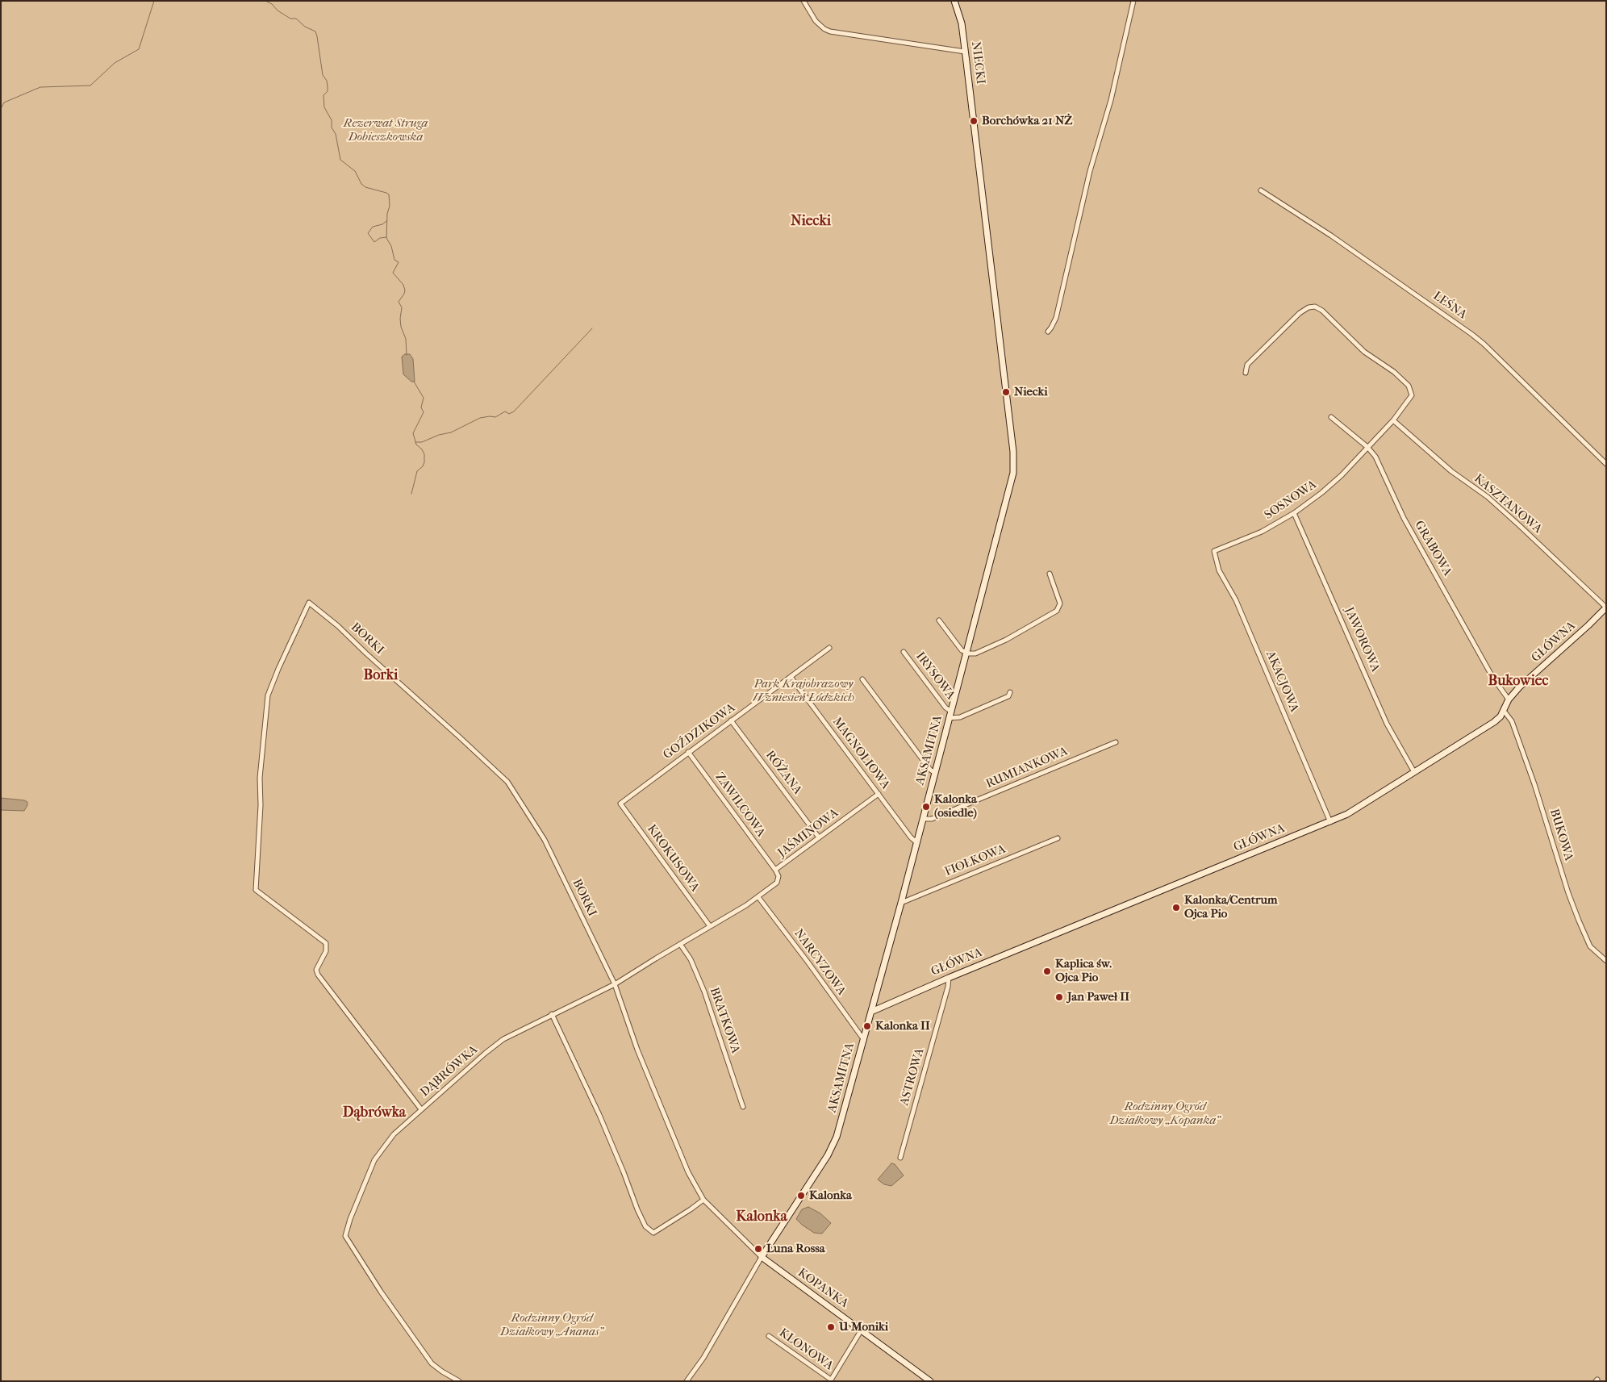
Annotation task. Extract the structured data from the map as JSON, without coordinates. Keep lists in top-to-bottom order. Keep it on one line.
{"streets":{"street":["NIECKI","LEŚNA","SOSNOWA","KASZTANOWA","GRABOWA","BORKI","JAWOROWA","GŁÓWNA","IRYSOWA","AKACJOWA","GOŹDZIKOWA","AKSAMITNA","MAGNOLIOWA","RUMIANKOWA","RÓŻANA","ZAWILCOWA","JAŚMINOWA","BUKOWA","KROKUSOWA","FIOŁKOWA","NARCYZOWA","BRATKOWA","DĄBRÓWKA","ASTROWA","KOPANKA","KLONOWA"]},"crossings":[["NIECKI","AKSAMITNA"],["SOSNOWA","GRABOWA"],["SOSNOWA","JAWOROWA"],["SOSNOWA","AKACJOWA"],["KASZTANOWA","GŁÓWNA"],["GRABOWA","GŁÓWNA"],["BORKI","AKSAMITNA"],["BORKI","DĄBRÓWKA"],["BORKI","KOPANKA"],["JAWOROWA","GŁÓWNA"],["GŁÓWNA","AKACJOWA"],["GŁÓWNA","AKSAMITNA"],["GŁÓWNA","BUKOWA"],["GŁÓWNA","ASTROWA"],["IRYSOWA","AKSAMITNA"],["GOŹDZIKOWA","MAGNOLIOWA"],["GOŹDZIKOWA","RÓŻANA"],["GOŹDZIKOWA","ZAWILCOWA"],["GOŹDZIKOWA","KROKUSOWA"],["AKSAMITNA","MAGNOLIOWA"],["AKSAMITNA","RUMIANKOWA"],["AKSAMITNA","FIOŁKOWA"],["AKSAMITNA","NARCYZOWA"],["AKSAMITNA","KOPANKA"],["MAGNOLIOWA","JAŚMINOWA"],["RÓŻANA","JAŚMINOWA"],["ZAWILCOWA","JAŚMINOWA"],["JAŚMINOWA","KROKUSOWA"],["JAŚMINOWA","NARCYZOWA"],["JAŚMINOWA","BRATKOWA"],["JAŚMINOWA","DĄBRÓWKA"],["BRATKOWA","DĄBRÓWKA"]],"districts":["Niecki","Borki","Bukowiec","Dąbrówka","Kalonka"],"parks":["Rezerwat Struga Dobieszkowska","Park Krajobrazowy Wzniesień Łódzkich","Rodzinny Ogród Działkowy „Kopanka”","Rodzinny Ogród Działkowy „Ananas”"],"places":["Borchówka 21 NŻ","Niecki","Kalonka (osiedle)","Kalonka/Centrum Ojca Pio","Kaplica św. Ojca Pio","Jan Paweł II","Kalonka II","Kalonka","Luna Rossa","U Moniki"]}
